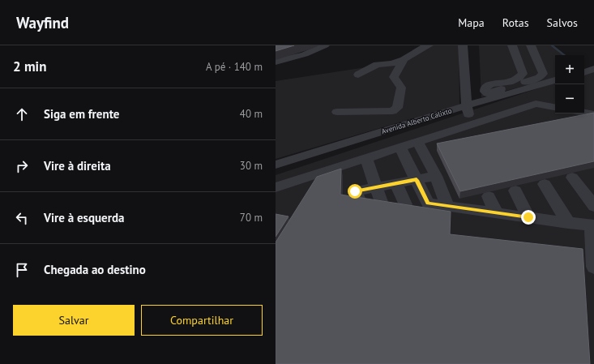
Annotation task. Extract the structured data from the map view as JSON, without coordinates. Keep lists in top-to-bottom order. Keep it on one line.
{"streets":{"street":["Avenida Alberto Calixto"]},"page":{"header":"Wayfind","nav":["Mapa","Rotas","Salvos"],"heading":["2 min","A pé · 140 m"],"map_buttons":["+","−"],"list":[["Siga em frente","40 m"],["Vire à direita","30 m"],["Vire à esquerda","70 m"],"Chegada ao destino"],"buttons":["Salvar","Compartilhar"]}}
